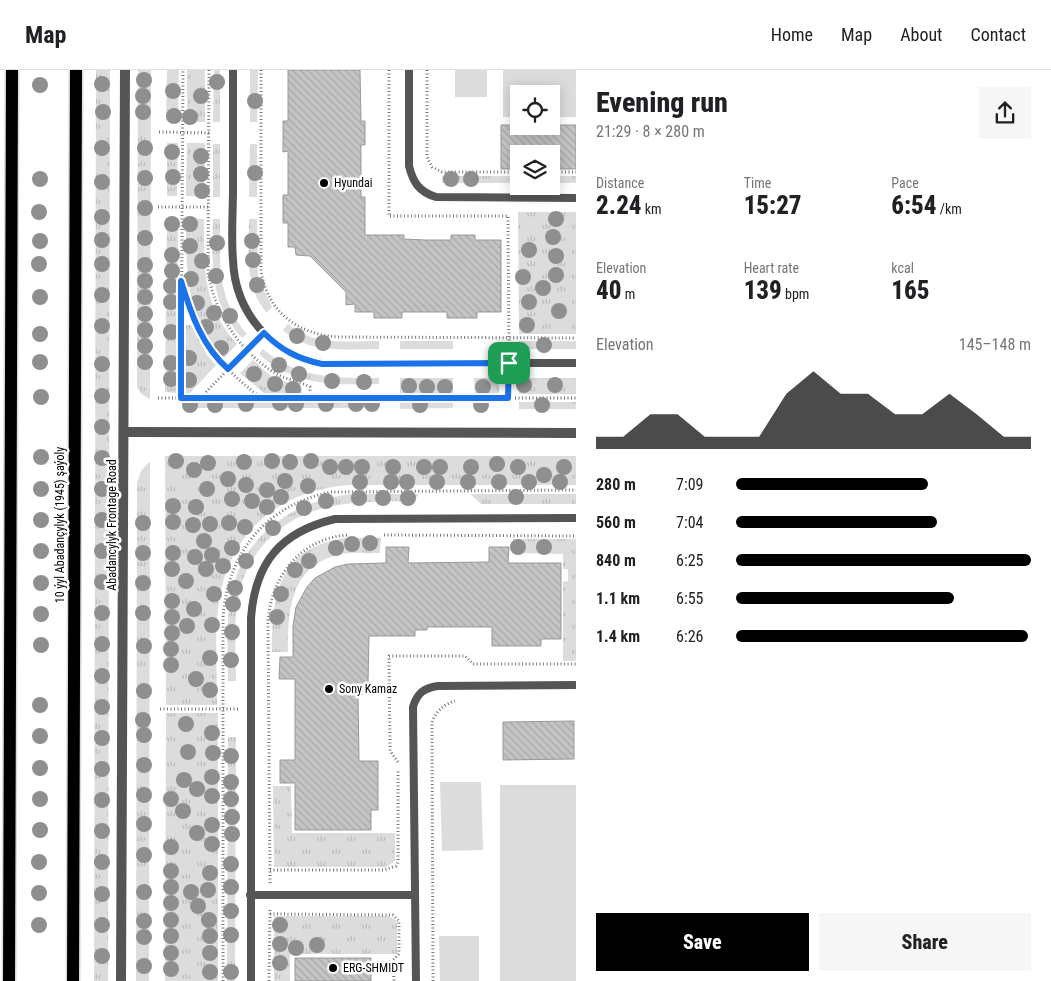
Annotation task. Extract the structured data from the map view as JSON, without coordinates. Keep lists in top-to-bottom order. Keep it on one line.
{"streets":{"main road":["10 ýyl Abadançylyk (1945) şaýoly"],"street":["Abadancylyk Frontage Road"]},"places":["Hyundai","Sony Kamaz","ERG-SHMIDT"],"page":{"header":"Map","nav":["Home","Map","About","Contact"],"heading":["Evening run","21:29 · 8 × 280 m"],"stats":[["Distance","2.24 km"],["Time","15:27"],["Pace","6:54 /km"],["Elevation","40 m"],["Heart rate","139 bpm"],["kcal","165"]],"chart":["Elevation","145–148 m"],"list":[{"name":"280 m","note":"7:09"},{"name":"560 m","note":"7:04"},{"name":"840 m","note":"6:25"},{"name":"1.1 km","note":"6:55"},{"name":"1.4 km","note":"6:26"}],"buttons":["Save","Share"]}}
